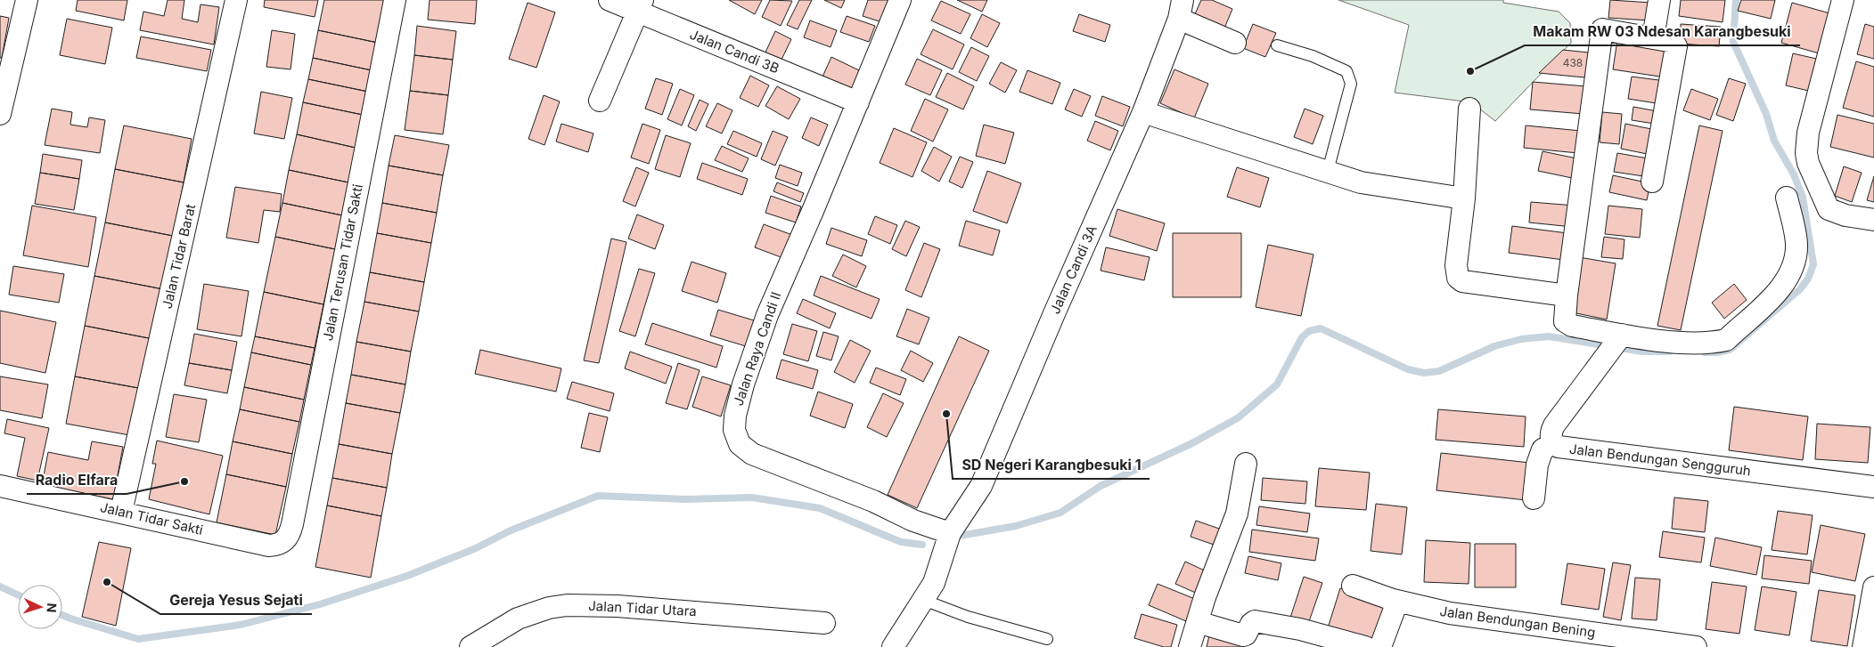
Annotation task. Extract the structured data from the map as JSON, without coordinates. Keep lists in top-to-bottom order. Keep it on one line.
{"streets":{"street":["Jalan Candi 3B","Jalan Tidar Barat","Jalan Terusan Tidar Sakti","Jalan Candi 3A","Jalan Raya Candi II","Jalan Bendungan Sengguruh","Jalan Tidar Sakti","Jalan Tidar Utara","Jalan Bendungan Bening"]},"crossings":[["Jalan Candi 3B","Jalan Raya Candi II"],["Jalan Tidar Barat","Jalan Tidar Sakti"],["Jalan Terusan Tidar Sakti","Jalan Tidar Sakti"],["Jalan Candi 3A","Jalan Raya Candi II"]],"places":["Makam RW 03 Ndesan Karangbesuki","SD Negeri Karangbesuki 1","Radio Elfara","Gereja Yesus Sejati"],"house_numbers":["438"],"north":"right"}
